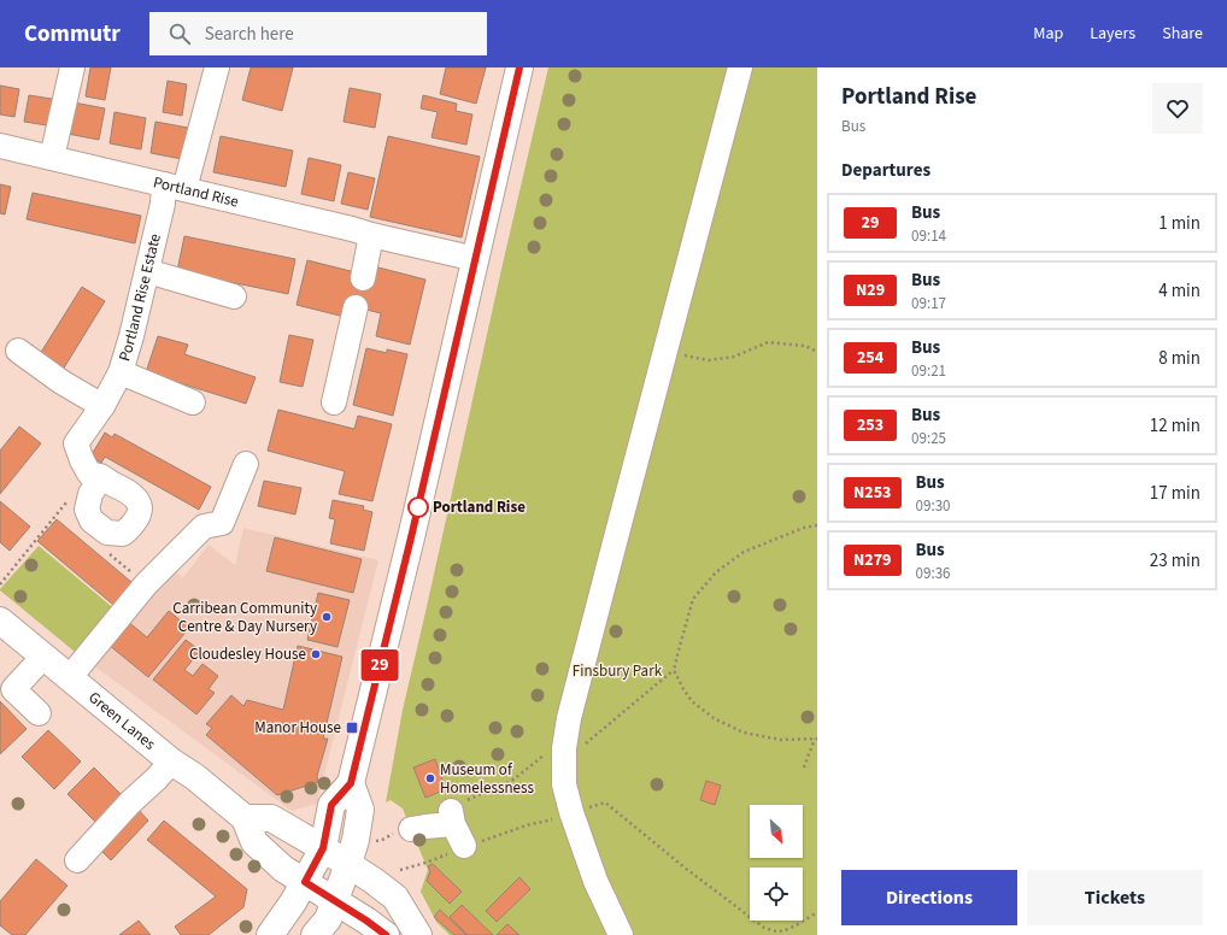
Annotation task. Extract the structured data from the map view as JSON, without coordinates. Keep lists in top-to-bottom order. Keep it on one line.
{"streets":{"main road":["Green Lanes"],"street":["Portland Rise","Portland Rise Estate"]},"crossings":[["Portland Rise","Portland Rise Estate"]],"parks":["Finsbury Park"],"places":{"other":["Portland Rise","Carribean Community Centre & Day Nursery","Cloudesley House","Museum of Homelessness"],"transit":["Manor House"]},"lines":["bus line 29"],"north":"bottom right","page":{"header":"Commutr","search":"Search here","nav":["Map","Layers","Share"],"on_map":"29","heading":[["Portland Rise","Bus"],"Departures"],"list":[{"mark":"29","name":"Bus","note":"09:14","value":"1 min"},{"mark":"N29","name":"Bus","note":"09:17","value":"4 min"},{"mark":"254","name":"Bus","note":"09:21","value":"8 min"},{"mark":"253","name":"Bus","note":"09:25","value":"12 min"},{"mark":"N253","name":"Bus","note":"09:30","value":"17 min"},{"mark":"N279","name":"Bus","note":"09:36","value":"23 min"}],"buttons":["Directions","Tickets"]}}
